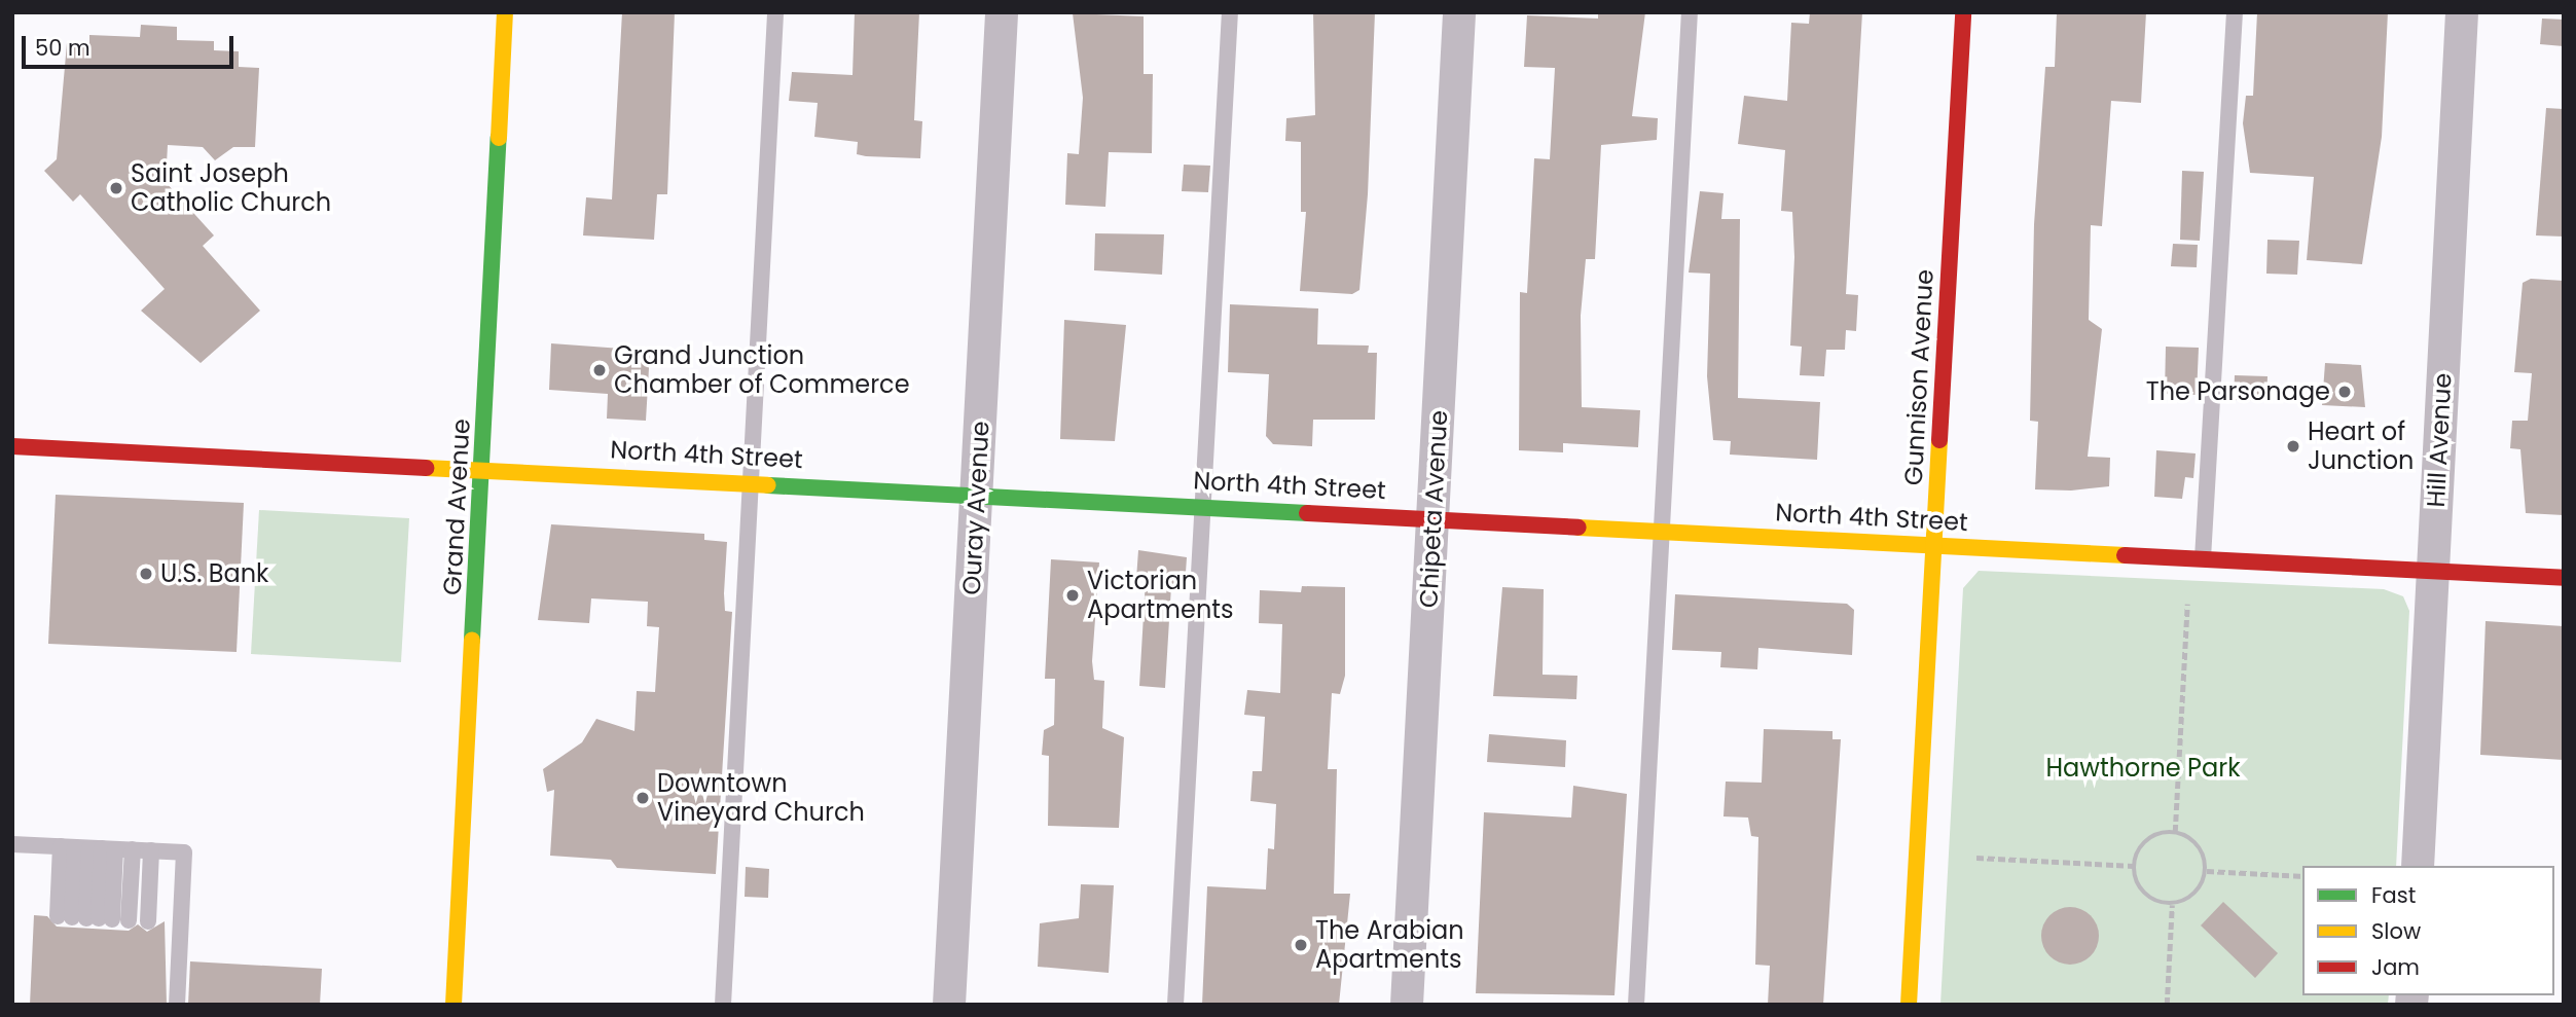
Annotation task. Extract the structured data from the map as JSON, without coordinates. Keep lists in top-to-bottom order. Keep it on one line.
{"streets":{"street":["Gunnison Avenue","Hill Avenue","North 4th Street","Grand Avenue","Ouray Avenue","Chipeta Avenue"]},"crossings":[["Gunnison Avenue","North 4th Street"],["Hill Avenue","North 4th Street"],["North 4th Street","Grand Avenue"],["North 4th Street","Ouray Avenue"],["North 4th Street","Chipeta Avenue"]],"parks":["Hawthorne Park"],"places":["Saint Joseph Catholic Church","Grand Junction Chamber of Commerce","The Parsonage","Heart of Junction","U.S. Bank","Victorian Apartments","Downtown Vineyard Church","The Arabian Apartments"],"legend":["Fast","Slow","Jam"],"scale_bar":"50 m"}
